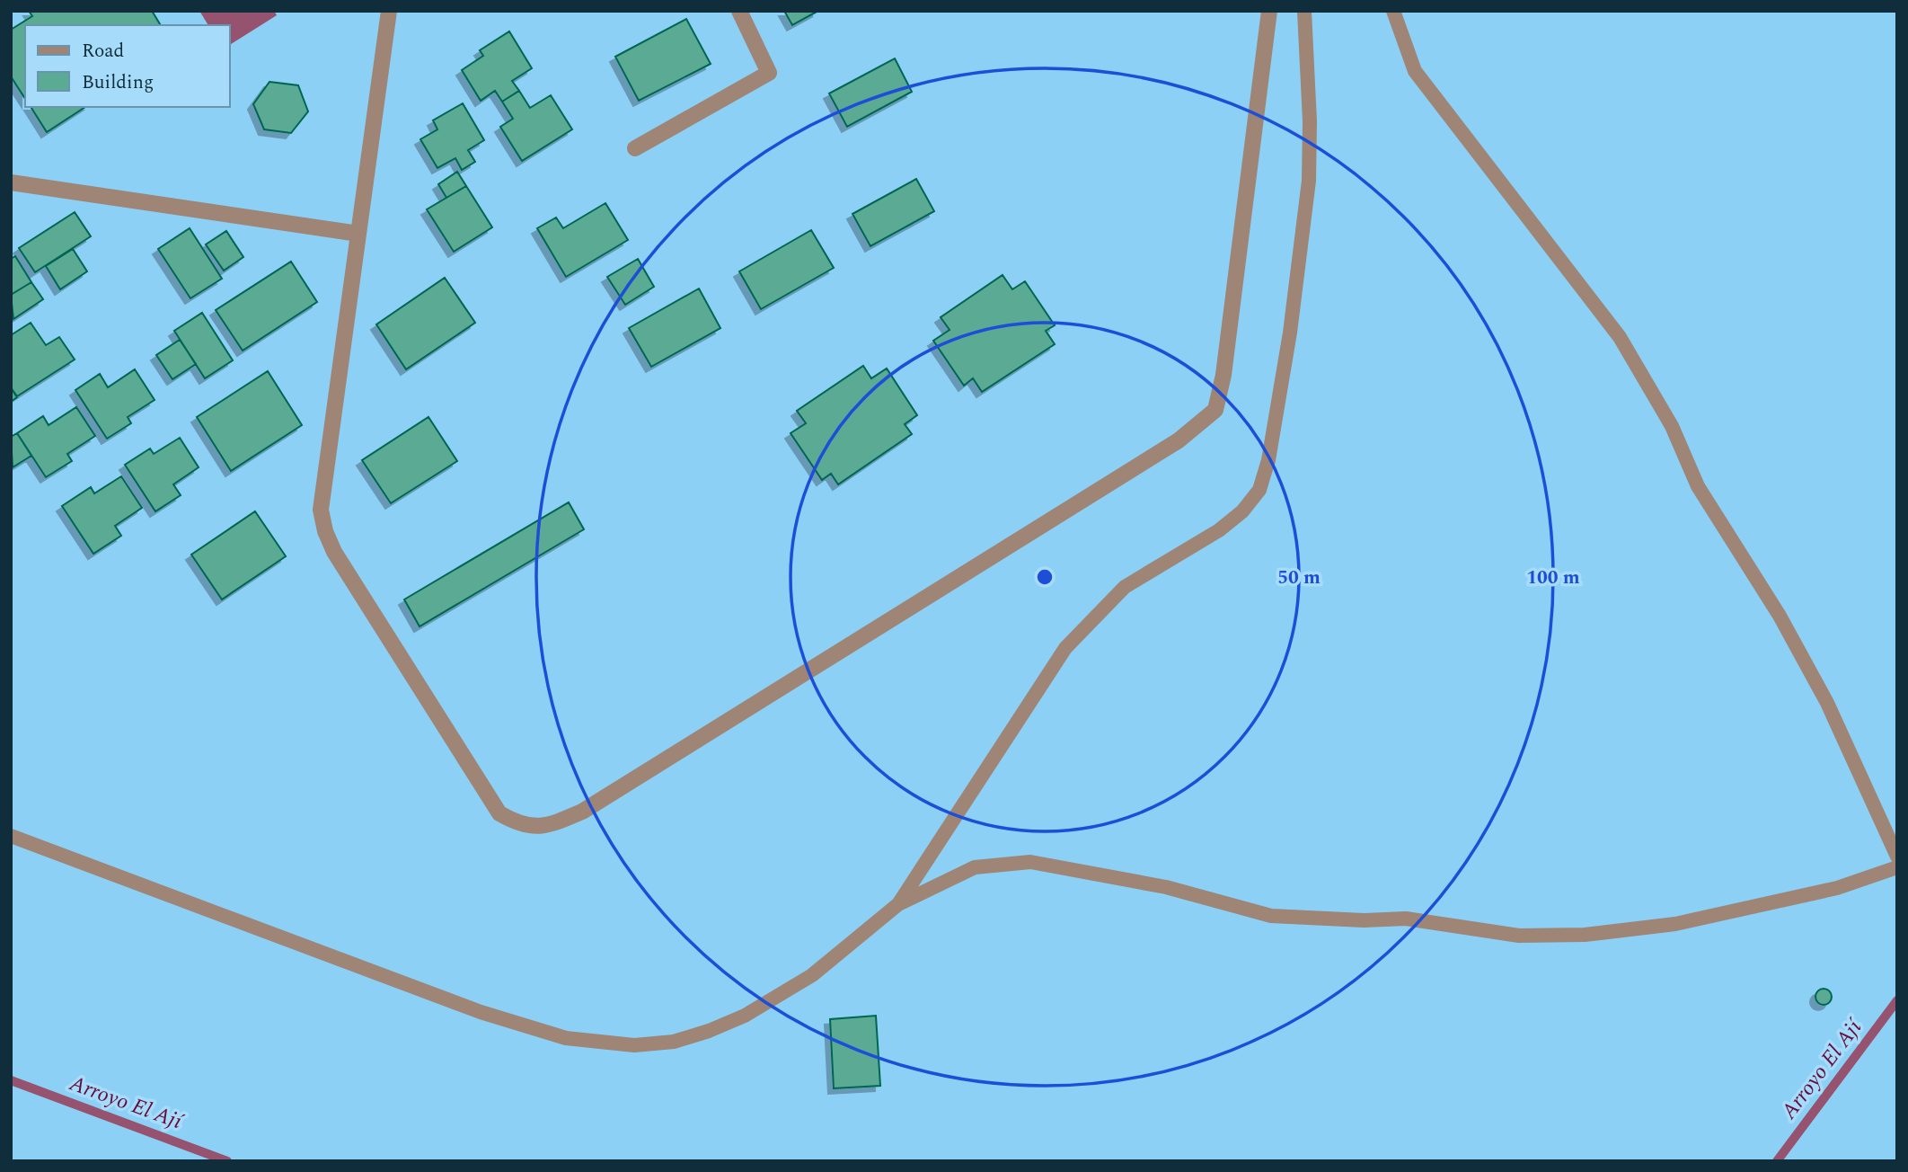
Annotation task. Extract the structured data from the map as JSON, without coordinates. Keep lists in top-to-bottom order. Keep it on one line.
{"water":["Arroyo El Ají"],"legend":["Road","Building"],"rings":["50 m","100 m"]}
